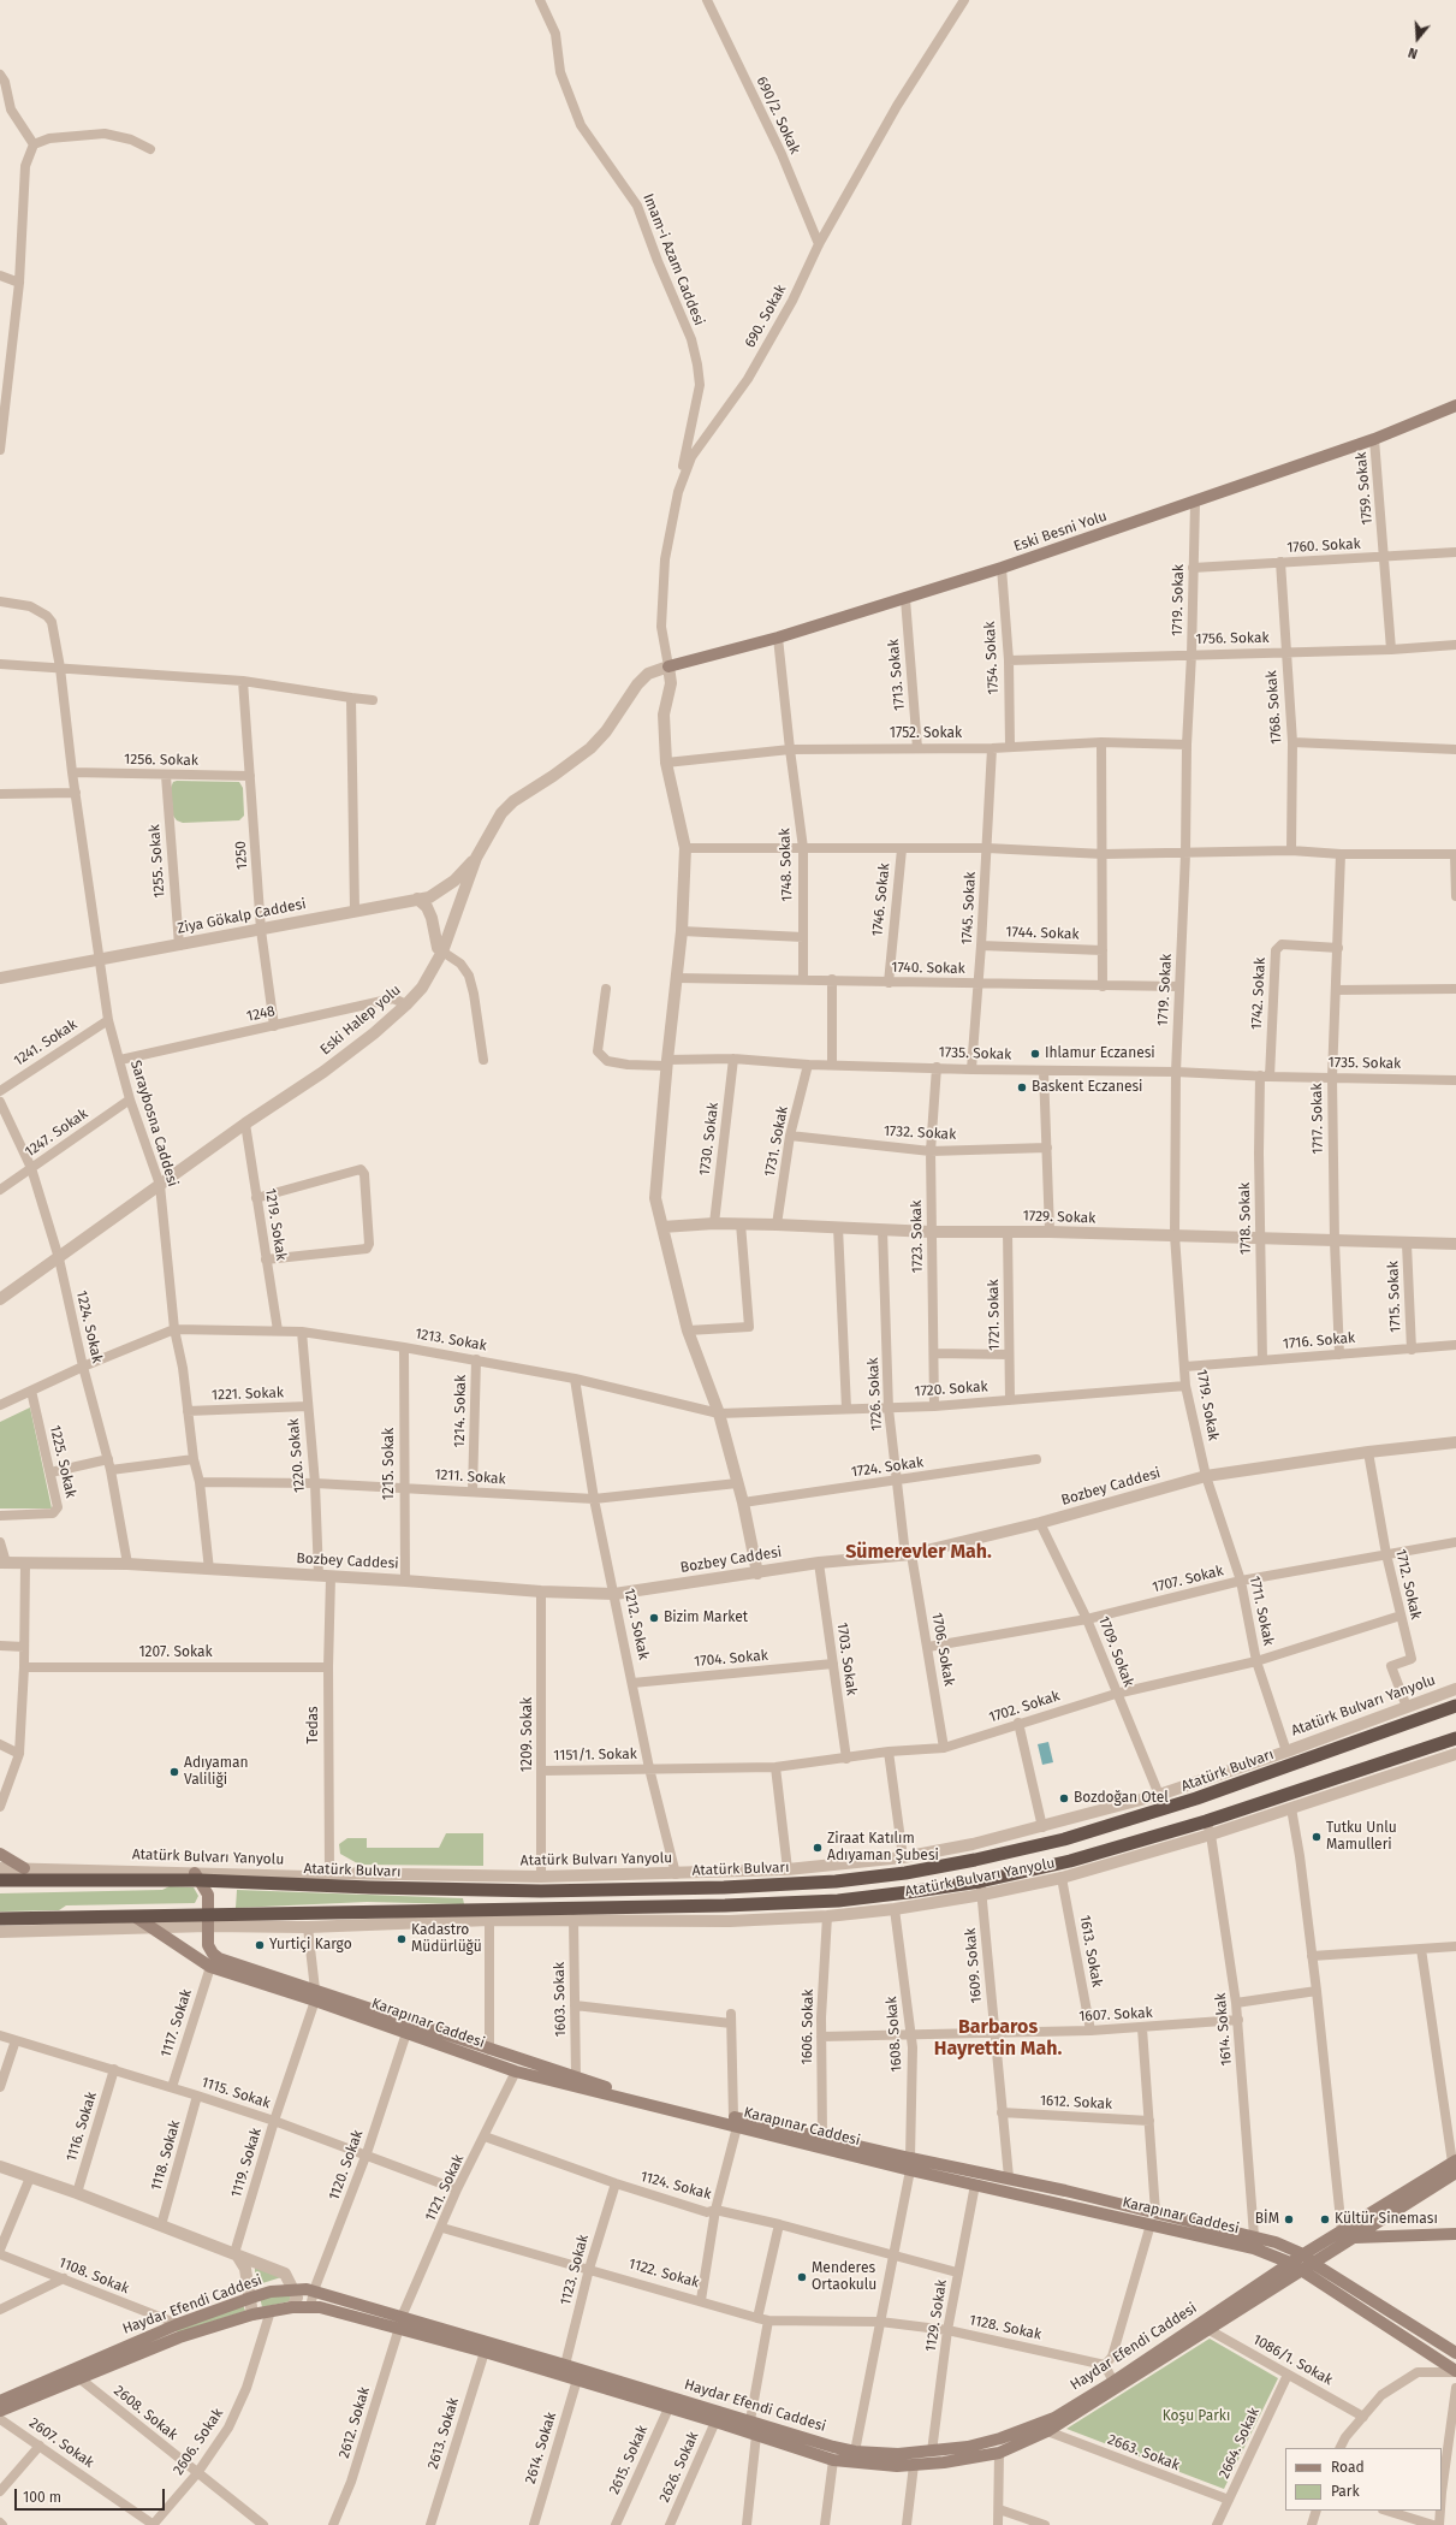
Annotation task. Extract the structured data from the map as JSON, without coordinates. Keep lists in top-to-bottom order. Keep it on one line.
{"streets":{"highway":["Atatürk Bulvarı"],"main road":["Eski Besni Yolu","Karapınar Caddesi","Haydar Efendi Caddesi"],"street":["690/2. Sokak","Imam-i Azam Caddesi","690. Sokak","1759. Sokak","1760. Sokak","1719. Sokak","1756. Sokak","1754. Sokak","1713. Sokak","1768. Sokak","1752. Sokak","1256. Sokak","1250","1255. Sokak","1748. Sokak","1746. Sokak","1745. Sokak","Ziya Gökalp Caddesi","1744. Sokak","1740. Sokak","1742. Sokak","1248","Eski Halep yolu","1241. Sokak","1735. Sokak","1717. Sokak","Saraybosna Caddesi","1247. Sokak","1732. Sokak","1730. Sokak","1731. Sokak","1729. Sokak","1718. Sokak","1219. Sokak","1723. Sokak","1715. Sokak","1721. Sokak","1224. Sokak","1213. Sokak","1716. Sokak","1720. Sokak","1221. Sokak","1726. Sokak","1214. Sokak","1220. Sokak","1225. Sokak","1215. Sokak","1724. Sokak","1211. Sokak","Bozbey Caddesi","1707. Sokak","1712. Sokak","1711. Sokak","1212. Sokak","1706. Sokak","1709. Sokak","1207. Sokak","1704. Sokak","1703. Sokak","Atatürk Bulvarı Yanyolu","1702. Sokak","Tedas","1209. Sokak","1151/1. Sokak","1613. Sokak","1609. Sokak","1603. Sokak","1607. Sokak","1117. Sokak","1606. Sokak","1614. Sokak","1608. Sokak","1115. Sokak","1612. Sokak","1116. Sokak","1118. Sokak","1119. Sokak","1120. Sokak","1124. Sokak","1121. Sokak","1123. Sokak","1122. Sokak","1108. Sokak","1129. Sokak","1128. Sokak","1086/1. Sokak","2608. Sokak","2612. Sokak","2613. Sokak","2606. Sokak","2607. Sokak","2664. Sokak","2614. Sokak","2663. Sokak","2615. Sokak","2626. Sokak"]},"crossings":[["690/2. Sokak","690. Sokak"],["Imam-i Azam Caddesi","690. Sokak"],["690. Sokak","Eski Besni Yolu"],["690. Sokak","Eski Halep yolu"],["1759. Sokak","Eski Besni Yolu"],["1759. Sokak","1760. Sokak"],["1759. Sokak","1756. Sokak"],["Eski Besni Yolu","1719. Sokak"],["Eski Besni Yolu","1754. Sokak"],["Eski Besni Yolu","1713. Sokak"],["Eski Besni Yolu","1748. Sokak"],["Eski Besni Yolu","Eski Halep yolu"],["1760. Sokak","1719. Sokak"],["1760. Sokak","1768. Sokak"],["1719. Sokak","1756. Sokak"],["1719. Sokak","1752. Sokak"],["1719. Sokak","1740. Sokak"],["1719. Sokak","1735. Sokak"],["1719. Sokak","1729. Sokak"],["1719. Sokak","1716. Sokak"],["1719. Sokak","1720. Sokak"],["1719. Sokak","Bozbey Caddesi"],["1719. Sokak","1711. Sokak"],["1756. Sokak","1754. Sokak"],["1756. Sokak","1768. Sokak"],["1754. Sokak","1752. Sokak"],["1713. Sokak","1752. Sokak"],["1752. Sokak","1748. Sokak"],["1752. Sokak","1745. Sokak"],["1256. Sokak","1250"],["1256. Sokak","1255. Sokak"],["1256. Sokak","Saraybosna Caddesi"],["1250","Ziya Gökalp Caddesi"],["1250","1248"],["1255. Sokak","Ziya Gökalp Caddesi"],["1748. Sokak","1740. Sokak"],["1746. Sokak","1740. Sokak"],["1745. Sokak","1744. Sokak"],["1745. Sokak","1740. Sokak"],["1745. Sokak","1735. Sokak"],["Ziya Gökalp Caddesi","Eski Halep yolu"],["Ziya Gökalp Caddesi","Saraybosna Caddesi"],["1742. Sokak","1735. Sokak"],["1742. Sokak","1717. Sokak"],["1742. Sokak","1718. Sokak"],["1248","Eski Halep yolu"],["1248","Saraybosna Caddesi"],["Eski Halep yolu","Saraybosna Caddesi"],["Eski Halep yolu","1219. Sokak"],["Eski Halep yolu","1224. Sokak"],["1241. Sokak","Saraybosna Caddesi"],["1735. Sokak","1717. Sokak"],["1735. Sokak","1730. Sokak"],["1735. Sokak","1731. Sokak"],["1735. Sokak","1718. Sokak"],["1735. Sokak","1723. Sokak"],["1717. Sokak","1729. Sokak"],["1717. Sokak","1716. Sokak"],["Saraybosna Caddesi","1247. Sokak"],["Saraybosna Caddesi","1213. Sokak"],["Saraybosna Caddesi","1221. Sokak"],["Saraybosna Caddesi","1211. Sokak"],["Saraybosna Caddesi","Bozbey Caddesi"],["1247. Sokak","1224. Sokak"],["1732. Sokak","1731. Sokak"],["1732. Sokak","1723. Sokak"],["1730. Sokak","1729. Sokak"],["1731. Sokak","1729. Sokak"],["1729. Sokak","1718. Sokak"],["1729. Sokak","1723. Sokak"],["1729. Sokak","1715. Sokak"],["1729. Sokak","1721. Sokak"],["1729. Sokak","1726. Sokak"],["1718. Sokak","1716. Sokak"],["1219. Sokak","1213. Sokak"],["1723. Sokak","1720. Sokak"],["1715. Sokak","1716. Sokak"],["1721. Sokak","1720. Sokak"],["1224. Sokak","Bozbey Caddesi"],["1213. Sokak","1720. Sokak"],["1213. Sokak","1214. Sokak"],["1213. Sokak","1220. Sokak"],["1213. Sokak","1215. Sokak"],["1213. Sokak","1212. Sokak"],["1720. Sokak","1726. Sokak"],["1221. Sokak","1220. Sokak"],["1726. Sokak","1724. Sokak"],["1726. Sokak","Bozbey Caddesi"],["1726. Sokak","1706. Sokak"],["1214. Sokak","1211. Sokak"],["1220. Sokak","1211. Sokak"],["1220. Sokak","Bozbey Caddesi"],["1220. Sokak","Tedas"],["1215. Sokak","1211. Sokak"],["1215. Sokak","Bozbey Caddesi"],["1211. Sokak","1212. Sokak"],["Bozbey Caddesi","1712. Sokak"],["Bozbey Caddesi","1711. Sokak"],["Bozbey Caddesi","1212. Sokak"],["Bozbey Caddesi","1706. Sokak"],["Bozbey Caddesi","1709. Sokak"],["Bozbey Caddesi","1703. Sokak"],["Bozbey Caddesi","Tedas"],["Bozbey Caddesi","1209. Sokak"],["1707. Sokak","1712. Sokak"],["1707. Sokak","1711. Sokak"],["1707. Sokak","1706. Sokak"],["1707. Sokak","1709. Sokak"],["1712. Sokak","Atatürk Bulvarı Yanyolu"],["1712. Sokak","1702. Sokak"],["1711. Sokak","Atatürk Bulvarı Yanyolu"],["1711. Sokak","1702. Sokak"],["1212. Sokak","1704. Sokak"],["1212. Sokak","Atatürk Bulvarı Yanyolu"],["1212. Sokak","1702. Sokak"],["1212. Sokak","1151/1. Sokak"],["1706. Sokak","1702. Sokak"],["1709. Sokak","Atatürk Bulvarı Yanyolu"],["1709. Sokak","1702. Sokak"],["1207. Sokak","Tedas"],["1704. Sokak","1703. Sokak"],["1703. Sokak","1702. Sokak"],["Atatürk Bulvarı Yanyolu","Tedas"],["Atatürk Bulvarı Yanyolu","1209. Sokak"],["Atatürk Bulvarı Yanyolu","Atatürk Bulvarı"],["Atatürk Bulvarı Yanyolu","1613. Sokak"],["Atatürk Bulvarı Yanyolu","1609. Sokak"],["Atatürk Bulvarı Yanyolu","1603. Sokak"],["Atatürk Bulvarı Yanyolu","Karapınar Caddesi"],["Atatürk Bulvarı Yanyolu","1606. Sokak"],["Atatürk Bulvarı Yanyolu","1614. Sokak"],["Atatürk Bulvarı Yanyolu","1608. Sokak"],["1702. Sokak","1151/1. Sokak"],["1209. Sokak","1151/1. Sokak"],["Atatürk Bulvarı","Karapınar Caddesi"],["1613. Sokak","1607. Sokak"],["1609. Sokak","1607. Sokak"],["1609. Sokak","Karapınar Caddesi"],["1609. Sokak","1612. Sokak"],["1603. Sokak","Karapınar Caddesi"],["1607. Sokak","1606. Sokak"],["1607. Sokak","1614. Sokak"],["1607. Sokak","1608. Sokak"],["1117. Sokak","Karapınar Caddesi"],["1117. Sokak","1115. Sokak"],["Karapınar Caddesi","1606. Sokak"],["Karapınar Caddesi","1614. Sokak"],["Karapınar Caddesi","1608. Sokak"],["Karapınar Caddesi","1119. Sokak"],["Karapınar Caddesi","1120. Sokak"],["Karapınar Caddesi","1121. Sokak"],["Karapınar Caddesi","Haydar Efendi Caddesi"],["Karapınar Caddesi","1129. Sokak"],["1115. Sokak","1116. Sokak"],["1115. Sokak","1118. Sokak"],["1115. Sokak","1119. Sokak"],["1115. Sokak","1120. Sokak"],["1115. Sokak","1121. Sokak"],["1120. Sokak","Haydar Efendi Caddesi"],["1124. Sokak","1121. Sokak"],["1124. Sokak","1123. Sokak"],["1124. Sokak","1129. Sokak"],["1121. Sokak","1122. Sokak"],["1121. Sokak","Haydar Efendi Caddesi"],["1121. Sokak","2612. Sokak"],["1123. Sokak","1122. Sokak"],["1123. Sokak","Haydar Efendi Caddesi"],["1122. Sokak","1128. Sokak"],["1108. Sokak","Haydar Efendi Caddesi"],["Haydar Efendi Caddesi","1129. Sokak"],["Haydar Efendi Caddesi","1086/1. Sokak"],["Haydar Efendi Caddesi","2608. Sokak"],["Haydar Efendi Caddesi","2612. Sokak"],["Haydar Efendi Caddesi","2613. Sokak"],["Haydar Efendi Caddesi","2606. Sokak"],["Haydar Efendi Caddesi","2614. Sokak"],["Haydar Efendi Caddesi","2663. Sokak"],["Haydar Efendi Caddesi","2615. Sokak"],["Haydar Efendi Caddesi","2626. Sokak"],["1129. Sokak","1128. Sokak"],["1086/1. Sokak","2664. Sokak"],["2608. Sokak","2606. Sokak"],["2606. Sokak","2607. Sokak"],["2664. Sokak","2663. Sokak"]],"districts":["Sümerevler Mah.","Barbaros Hayrettin Mah."],"parks":["Koşu Parkı"],"places":["Ihlamur Eczanesi","Baskent Eczanesi","Bizim Market","Adıyaman Valiliği","Bozdoğan Otel","Tutku Unlu Mamulleri","Ziraat Katılım Adıyaman Şubesi","Kadastro Müdürlüğü","Yurtiçi Kargo","BİM","Kültür Sineması","Menderes Ortaokulu"],"legend":["Road","Park"],"scale_bar":"100 m","north":"bottom"}
